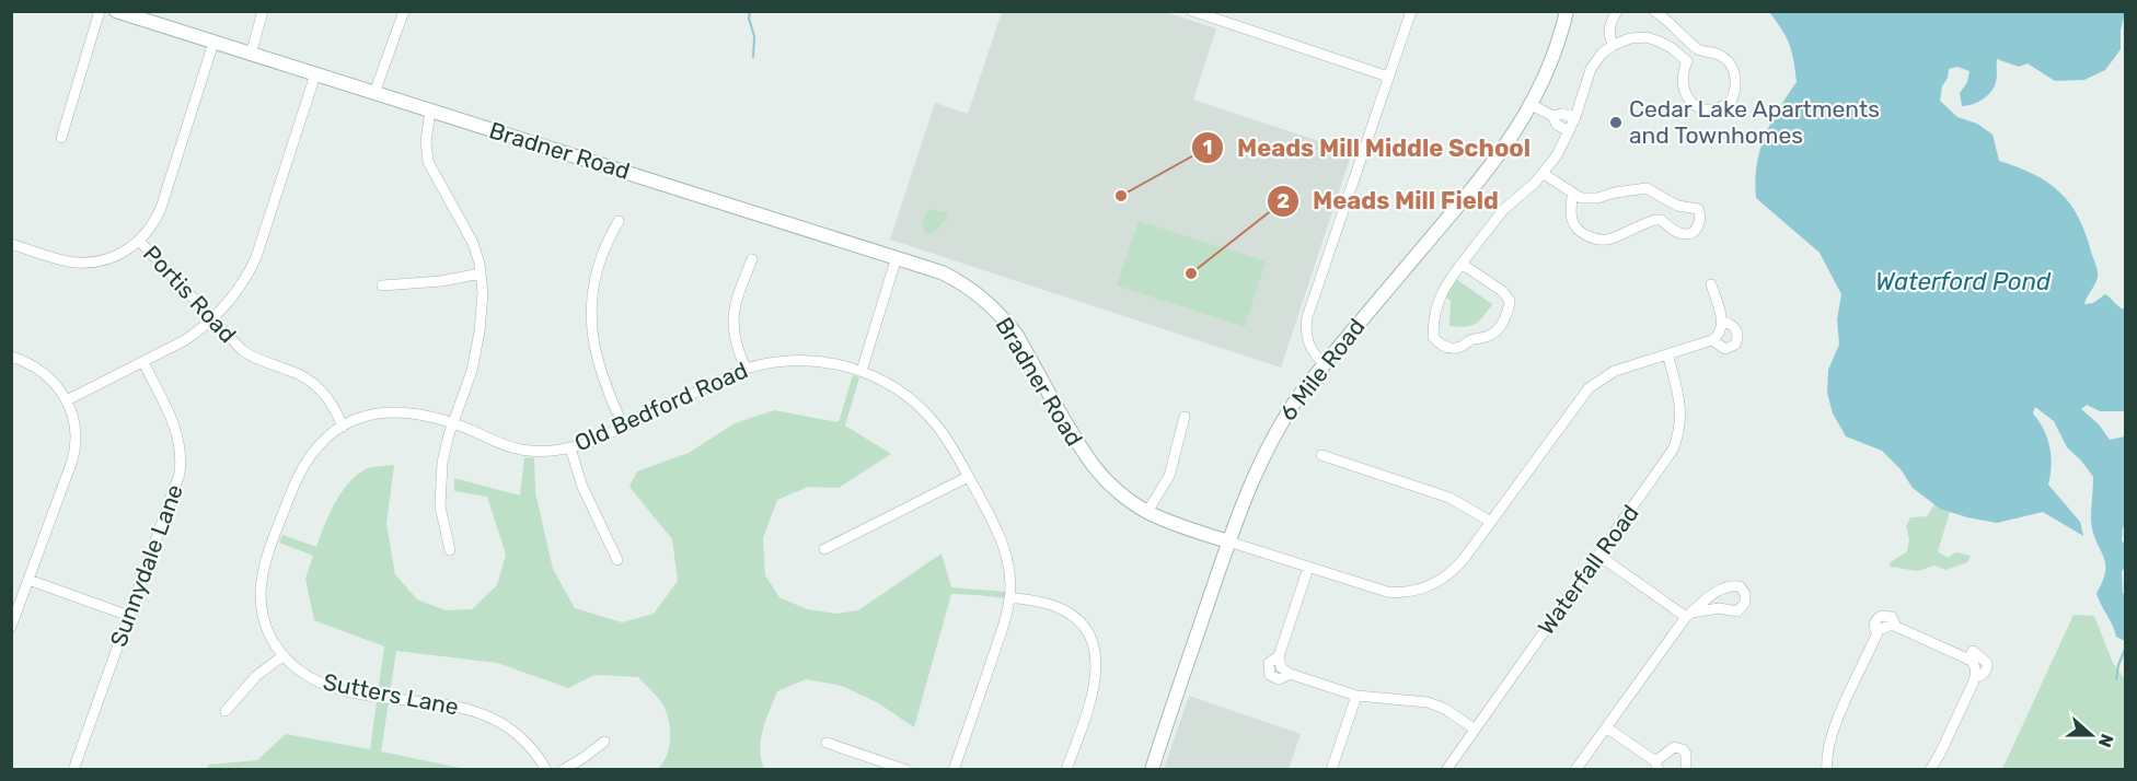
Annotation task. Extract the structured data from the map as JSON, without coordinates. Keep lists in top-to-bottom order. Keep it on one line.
{"streets":{"street":["Bradner Road","Portis Road","6 Mile Road","Old Bedford Road","Sunnydale Lane","Waterfall Road","Sutters Lane"]},"crossings":[["Bradner Road","6 Mile Road"],["Bradner Road","Waterfall Road"],["Portis Road","Old Bedford Road"],["Portis Road","Sutters Lane"],["Old Bedford Road","Sutters Lane"]],"water":["Waterford Pond"],"places":["Cedar Lake Apartments and Townhomes","Meads Mill Middle School","Meads Mill Field"],"north":"right"}
